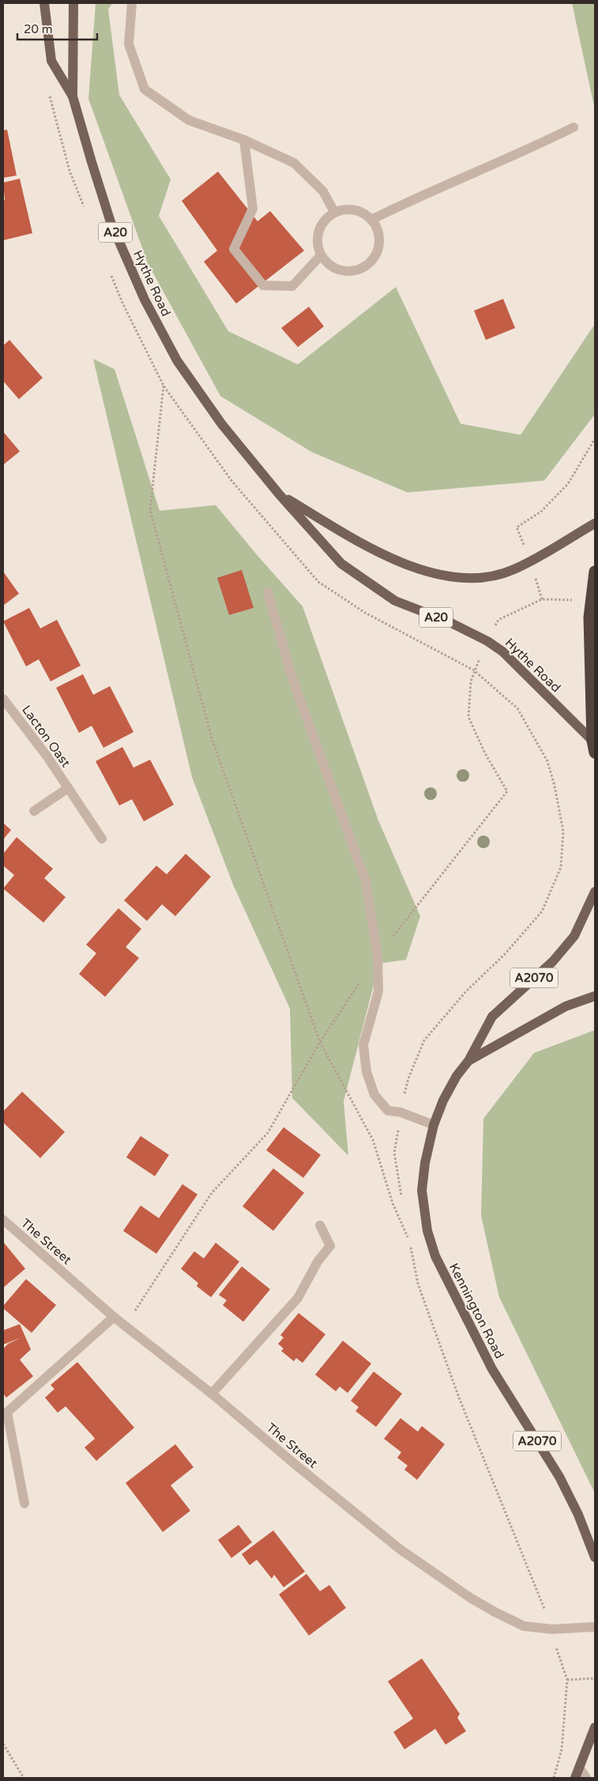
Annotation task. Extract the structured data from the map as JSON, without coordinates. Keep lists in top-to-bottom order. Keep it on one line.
{"streets":{"main road":["A20","Hythe Road","A2070","Kennington Road"],"street":["Lacton Oast","The Street"]},"scale_bar":"20 m"}
